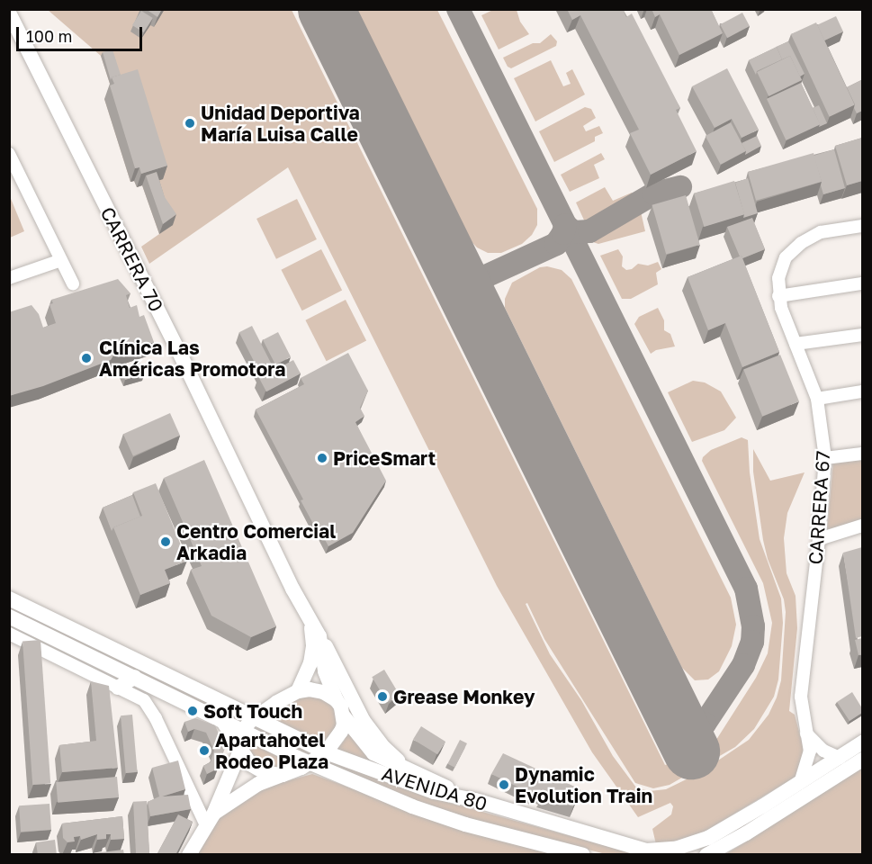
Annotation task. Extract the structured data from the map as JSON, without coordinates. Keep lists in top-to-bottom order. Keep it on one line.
{"streets":{"main road":["CARRERA 70","AVENIDA 80"],"street":["CARRERA 67"]},"crossings":[["CARRERA 67","AVENIDA 80"]],"places":["Unidad Deportiva María Luisa Calle","Clínica Las Américas Promotora","PriceSmart","Centro Comercial Arkadia","Grease Monkey","Soft Touch","Apartahotel Rodeo Plaza","Dynamic Evolution Train"],"scale_bar":"100 m"}
